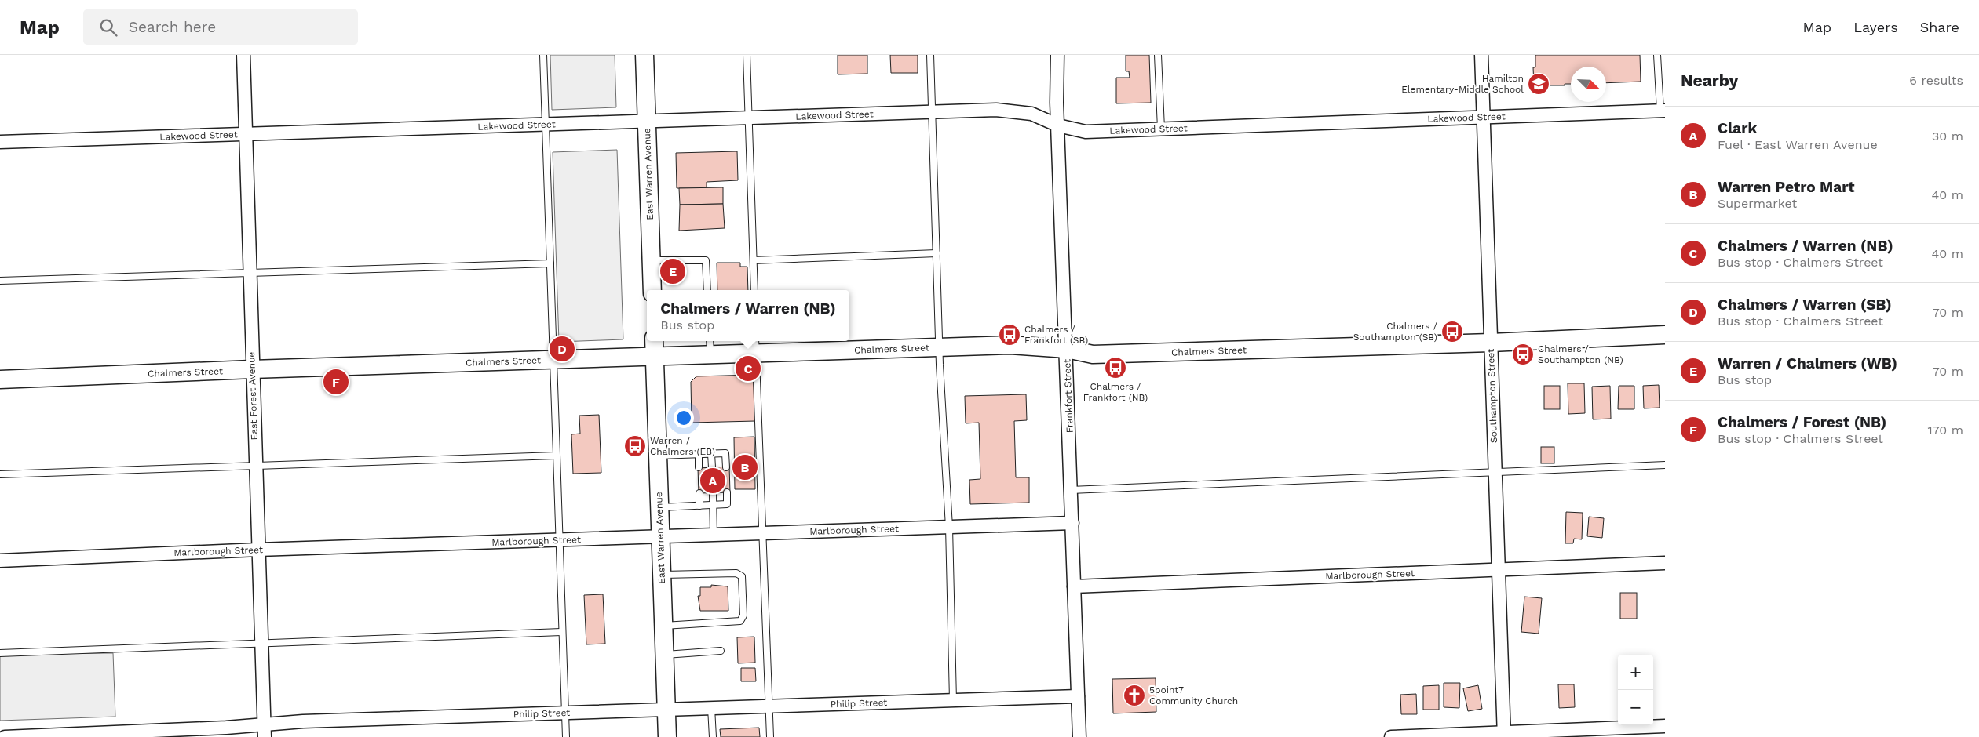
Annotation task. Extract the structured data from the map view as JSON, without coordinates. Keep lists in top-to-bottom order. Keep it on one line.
{"streets":{"street":["Lakewood Street","East Warren Avenue","Chalmers Street","East Forest Avenue","Frankfort Street","Southampton Street","Marlborough Street","Philip Street"]},"crossings":[["Lakewood Street","East Warren Avenue"],["Lakewood Street","East Forest Avenue"],["Lakewood Street","Frankfort Street"],["Lakewood Street","Southampton Street"],["East Warren Avenue","Chalmers Street"],["East Warren Avenue","Marlborough Street"],["East Warren Avenue","Philip Street"],["Chalmers Street","East Forest Avenue"],["Chalmers Street","Frankfort Street"],["Chalmers Street","Southampton Street"],["East Forest Avenue","Marlborough Street"],["East Forest Avenue","Philip Street"],["Frankfort Street","Marlborough Street"],["Frankfort Street","Philip Street"],["Southampton Street","Marlborough Street"]],"places":{"school or university":["Hamilton Elementary-Middle School"],"bus stop":["Chalmers / Southampton (SB)","Chalmers / Frankfort (SB)","Chalmers / Southampton (NB)","Chalmers / Frankfort (NB)","Warren / Chalmers (EB)"],"church":["5point7 Community Church"]},"north":"bottom right","page":{"header":"Map","search":"Search here","nav":["Map","Layers","Share"],"heading":["Nearby","6 results"],"list":[{"mark":"A","name":"Clark","note":"Fuel · East Warren Avenue","value":"30 m"},{"mark":"B","name":"Warren Petro Mart","note":"Supermarket","value":"40 m"},{"mark":"C","name":"Chalmers / Warren (NB)","note":"Bus stop · Chalmers Street","value":"40 m"},{"mark":"D","name":"Chalmers / Warren (SB)","note":"Bus stop · Chalmers Street","value":"70 m"},{"mark":"E","name":"Warren / Chalmers (WB)","note":"Bus stop","value":"70 m"},{"mark":"F","name":"Chalmers / Forest (NB)","note":"Bus stop · Chalmers Street","value":"170 m"}],"pins":["E","D","C","F","B","A"],"popup":["Chalmers / Warren (NB)","Bus stop"],"map_buttons":["+","−"]}}
